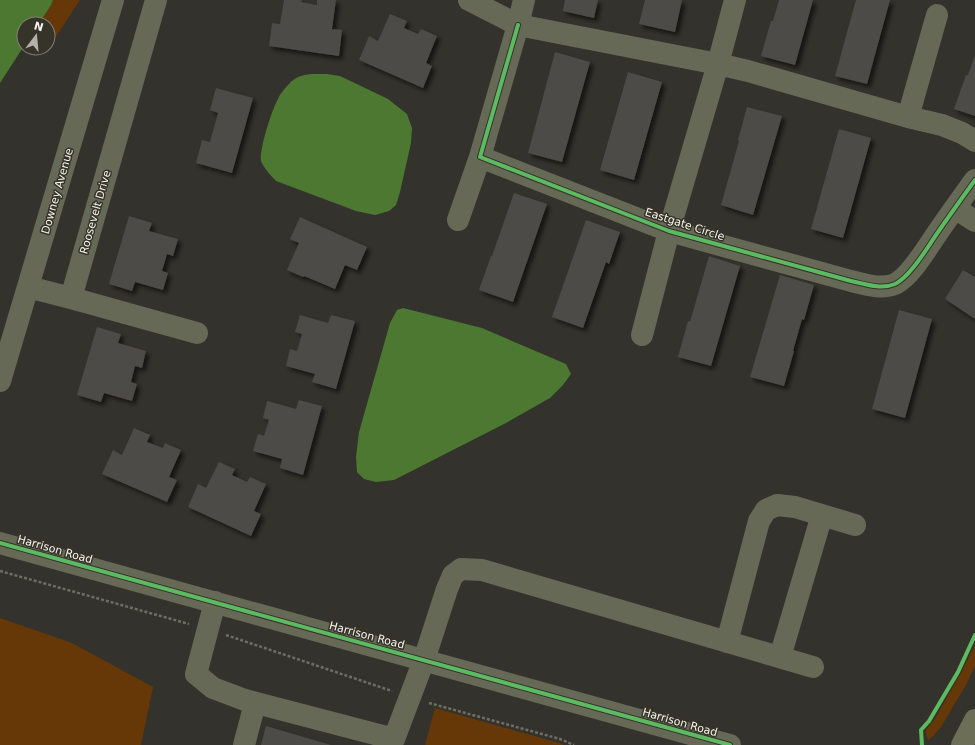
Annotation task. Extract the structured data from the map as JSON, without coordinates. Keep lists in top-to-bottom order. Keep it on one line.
{"streets":{"street":["Downey Avenue","Roosevelt Drive","Eastgate Circle","Harrison Road"]},"north":"top"}
